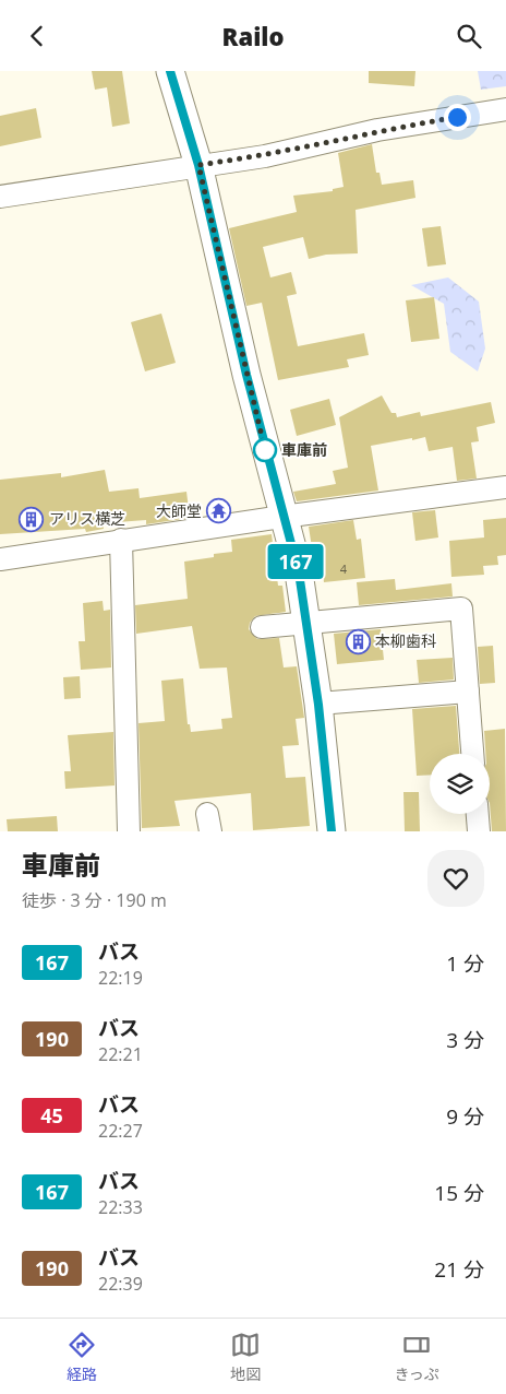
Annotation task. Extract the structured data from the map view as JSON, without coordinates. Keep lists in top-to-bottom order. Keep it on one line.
{"places":{"other":["車庫前"],"temple":["大師堂"],"building":["アリス横芝","本柳歯科"]},"lines":["bus line 167"],"house_numbers":["4"],"page":{"header":"Railo","on_map":"167","heading":["車庫前","徒歩 · 3 分 · 190 m"],"list":[{"mark":"167","name":"バス","note":"22:19","value":"1 分"},{"mark":"190","name":"バス","note":"22:21","value":"3 分"},{"mark":"45","name":"バス","note":"22:27","value":"9 分"},{"mark":"167","name":"バス","note":"22:33","value":"15 分"},{"mark":"190","name":"バス","note":"22:39","value":"21 分"}],"tabs":["経路","地図","きっぷ"]}}
